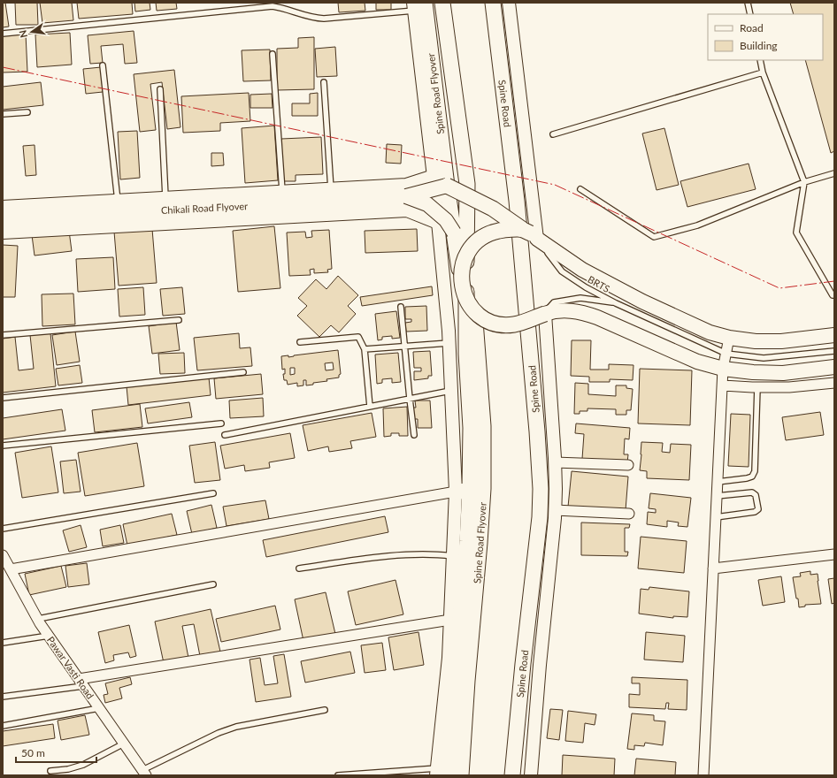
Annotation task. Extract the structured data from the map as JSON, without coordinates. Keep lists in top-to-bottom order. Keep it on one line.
{"streets":{"main road":["Spine Road Flyover","Spine Road","Chikali Road Flyover"],"street":["Pawar Vasti Road"],"lane":["BRTS"]},"crossings":[["Spine Road Flyover","Spine Road"],["Spine Road Flyover","Chikali Road Flyover"],["Spine Road Flyover","BRTS"],["Spine Road","BRTS"]],"legend":["Road","Building"],"scale_bar":"50 m","north":"left"}
